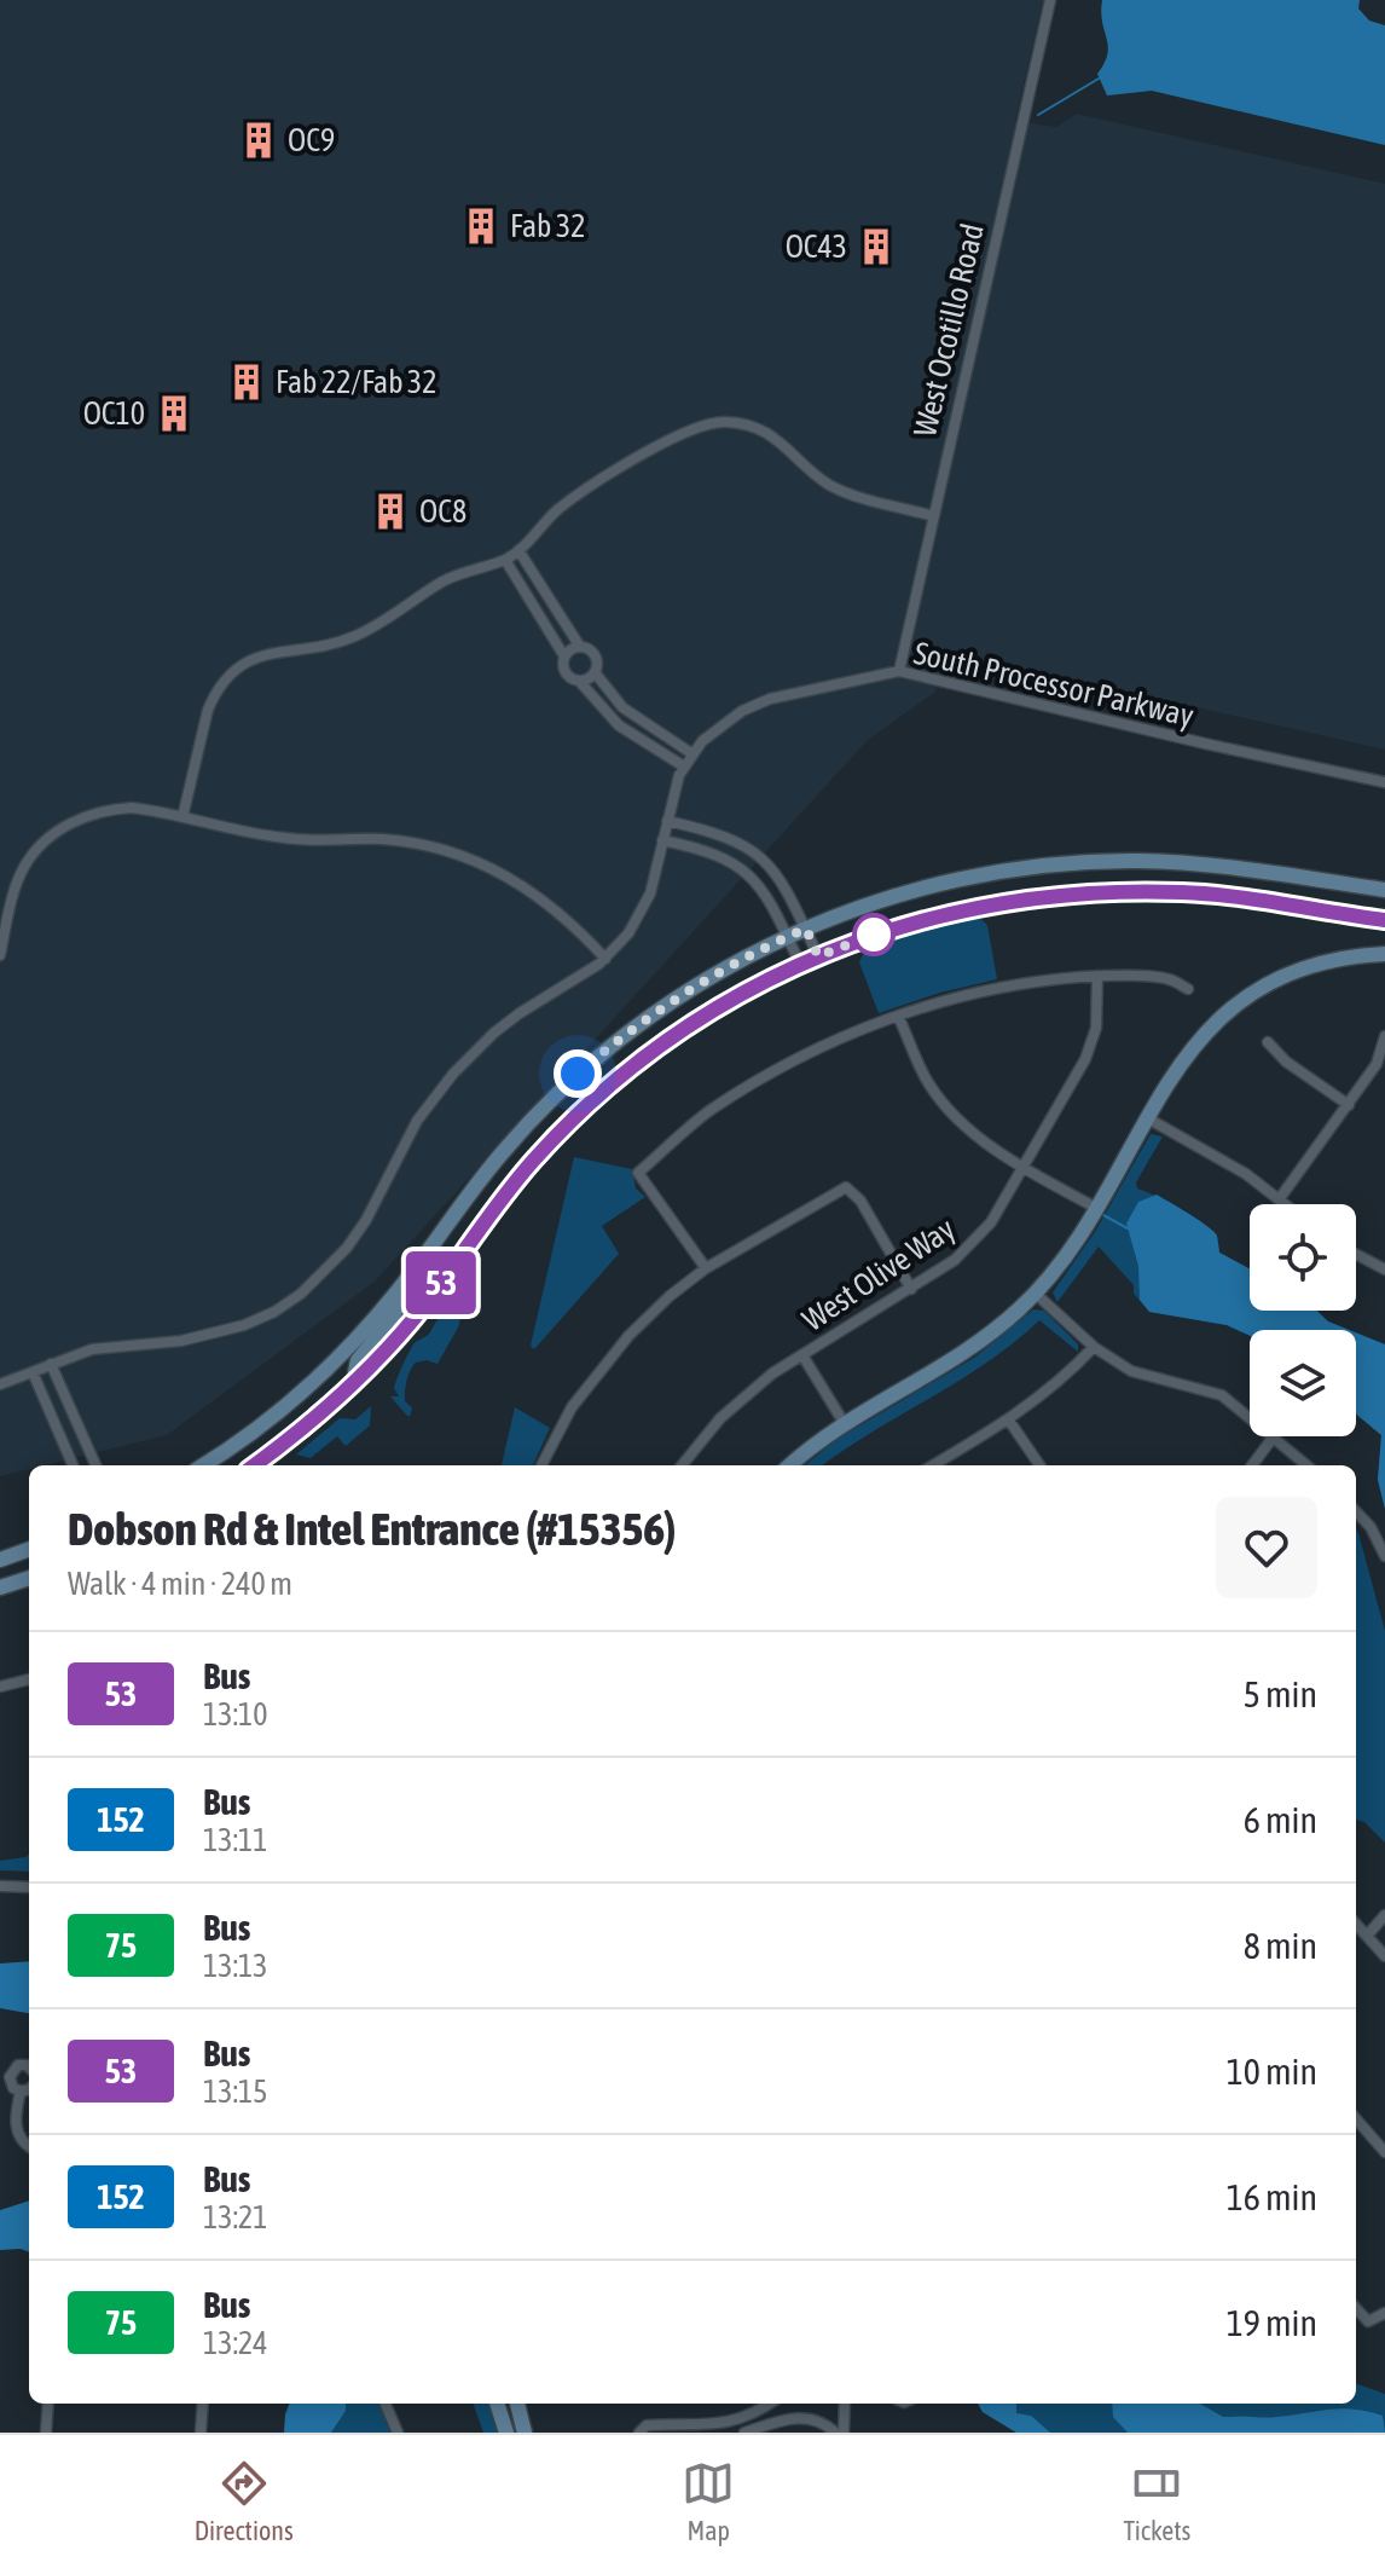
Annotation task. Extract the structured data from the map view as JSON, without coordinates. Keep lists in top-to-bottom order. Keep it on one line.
{"streets":{"street":["West Ocotillo Road","South Processor Parkway","West Olive Way"]},"crossings":[["West Ocotillo Road","South Processor Parkway"]],"places":{"building":["OC9","Fab 32","OC43","Fab 22/Fab 32","OC10","OC8"]},"lines":["bus line 53"],"page":{"on_map":"53","heading":["Dobson Rd & Intel Entrance (#15356)","Walk · 4 min · 240 m"],"list":[{"mark":"53","name":"Bus","note":"13:10","value":"5 min"},{"mark":"152","name":"Bus","note":"13:11","value":"6 min"},{"mark":"75","name":"Bus","note":"13:13","value":"8 min"},{"mark":"53","name":"Bus","note":"13:15","value":"10 min"},{"mark":"152","name":"Bus","note":"13:21","value":"16 min"},{"mark":"75","name":"Bus","note":"13:24","value":"19 min"}],"tabs":["Directions","Map","Tickets"]}}
